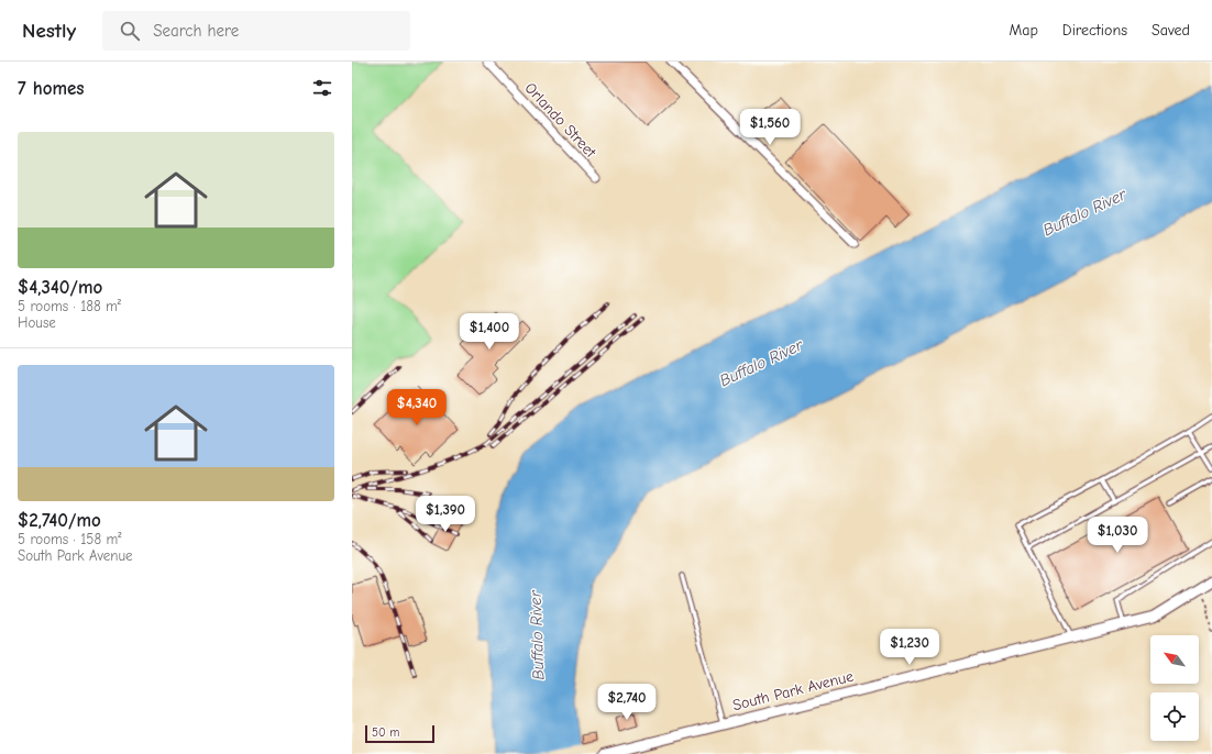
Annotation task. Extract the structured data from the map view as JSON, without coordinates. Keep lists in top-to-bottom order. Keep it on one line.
{"streets":{"street":["Orlando Street","South Park Avenue"]},"water":["Buffalo River"],"scale_bar":"50 m","north":"top left","page":{"header":"Nestly","search":"Search here","nav":["Map","Directions","Saved"],"heading":"7 homes","price":["$1,560","$1,400","$4,340","$1,390","$1,030","$1,230","$2,740"],"list":[{"name":"$4,340/mo","note":"5 rooms · 188 m² · House"},{"name":"$2,740/mo","note":"5 rooms · 158 m² · South Park Avenue"}],"scale":"50 m"}}
